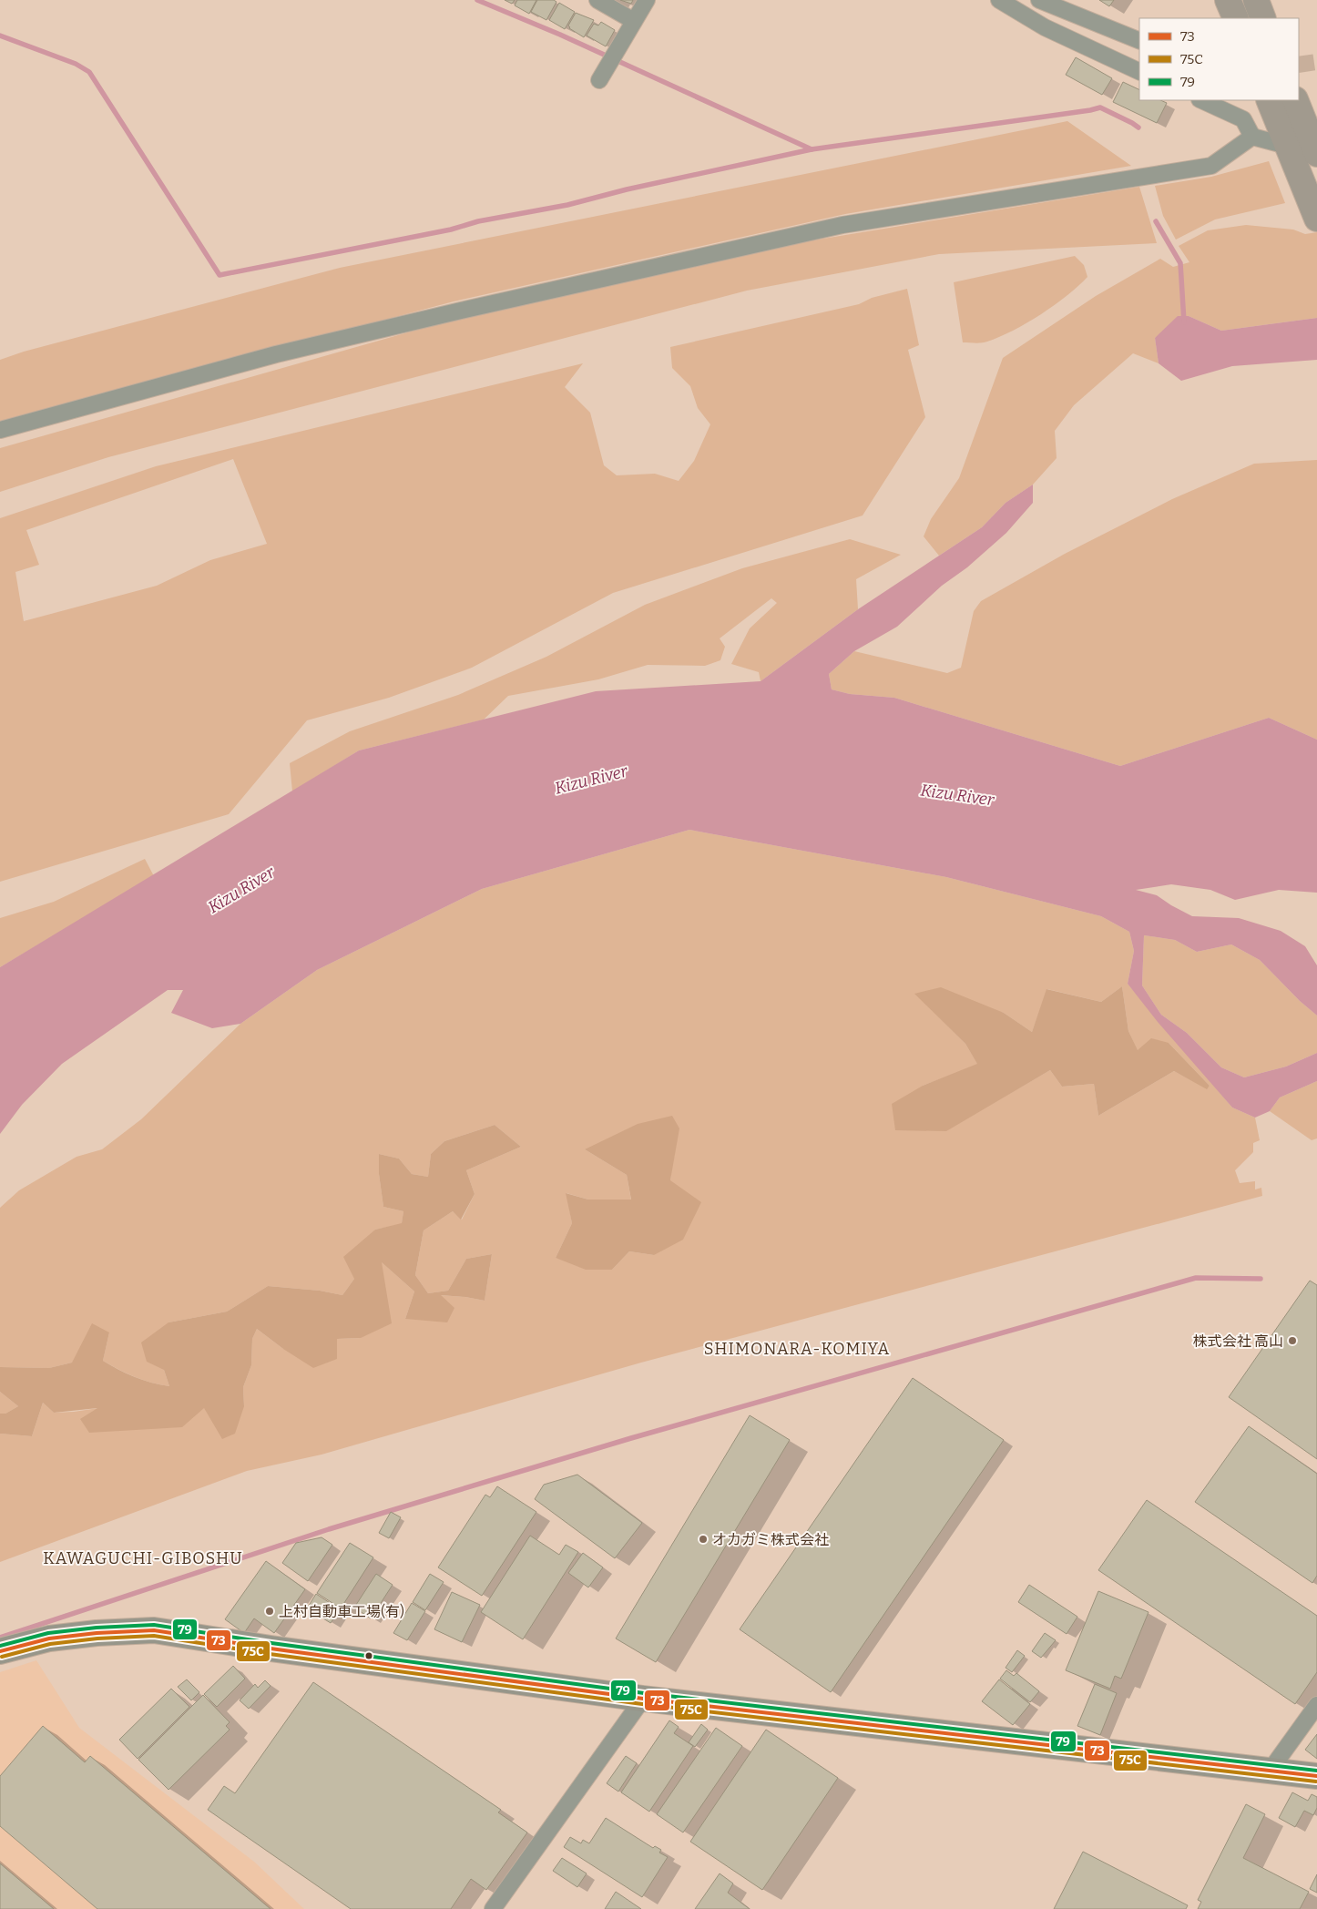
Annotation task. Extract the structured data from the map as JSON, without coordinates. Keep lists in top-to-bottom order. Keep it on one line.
{"districts":["SHIMONARA-KOMIYA","KAWAGUCHI-GIBOSHU"],"water":["Kizu River"],"places":["株式会社 高山","オカガミ株式会社","上村自動車工場(有)"],"lines":["transit line 79","transit line 73","transit line 75C"],"legend":["73","75C","79"]}
